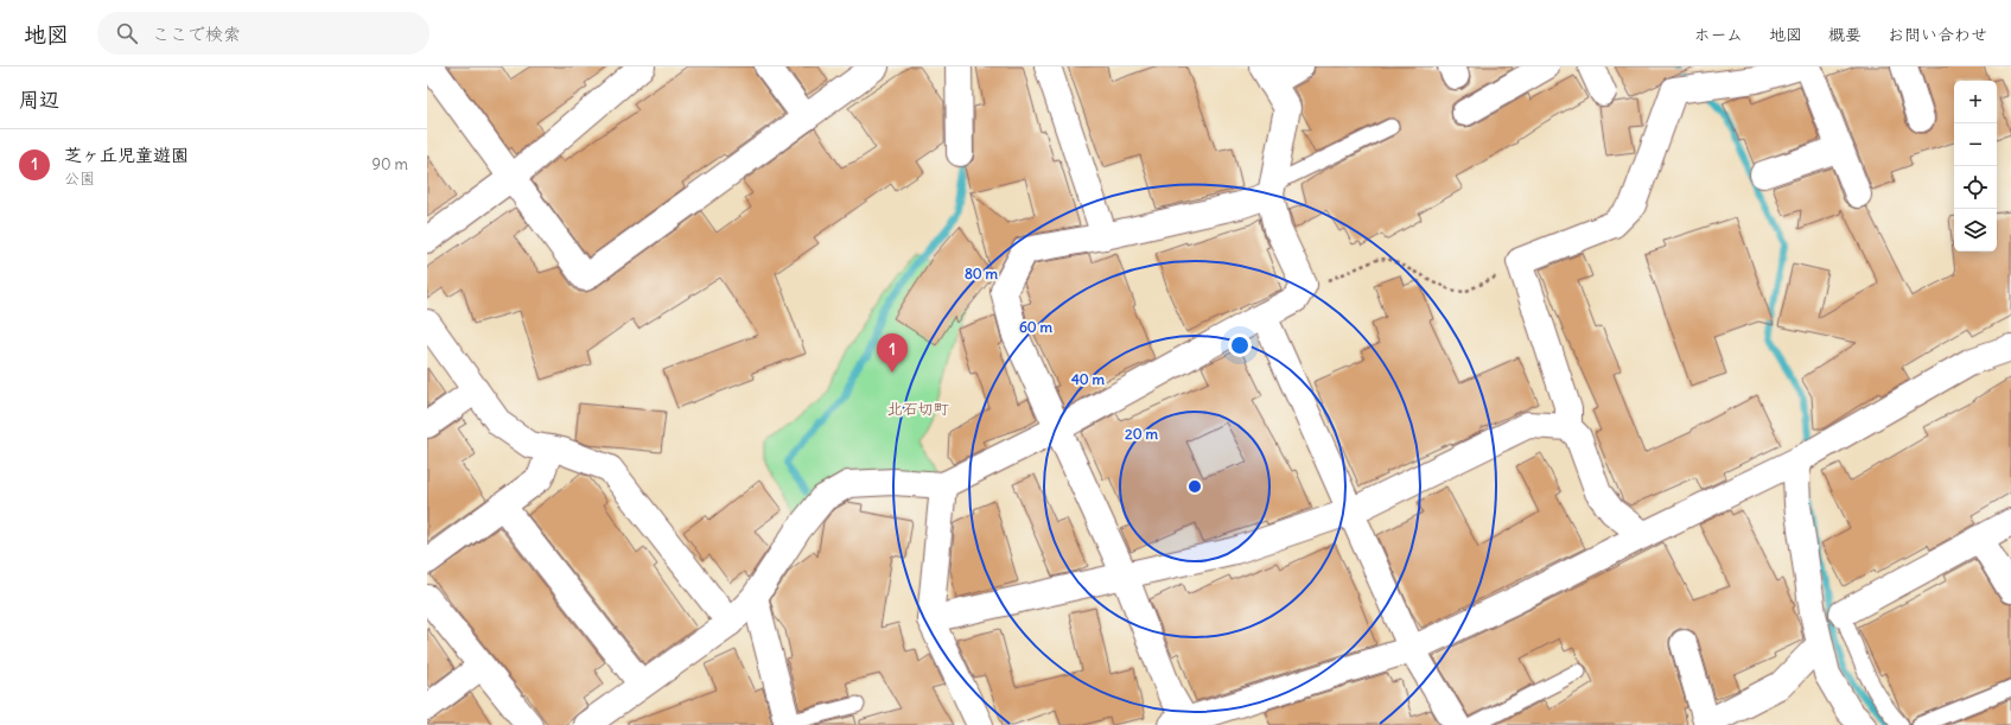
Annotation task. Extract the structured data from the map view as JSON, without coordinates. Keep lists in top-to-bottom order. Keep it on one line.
{"districts":["北石切町"],"page":{"header":"地図","search":"ここで検索","nav":["ホーム","地図","概要","お問い合わせ"],"heading":"周辺","map_buttons":["+","−"],"list":[{"mark":"1","name":"芝ヶ丘児童遊園","note":"公園","value":"90 m"}],"pins":"1"},"rings":["80 m","60 m","40 m","20 m"]}
